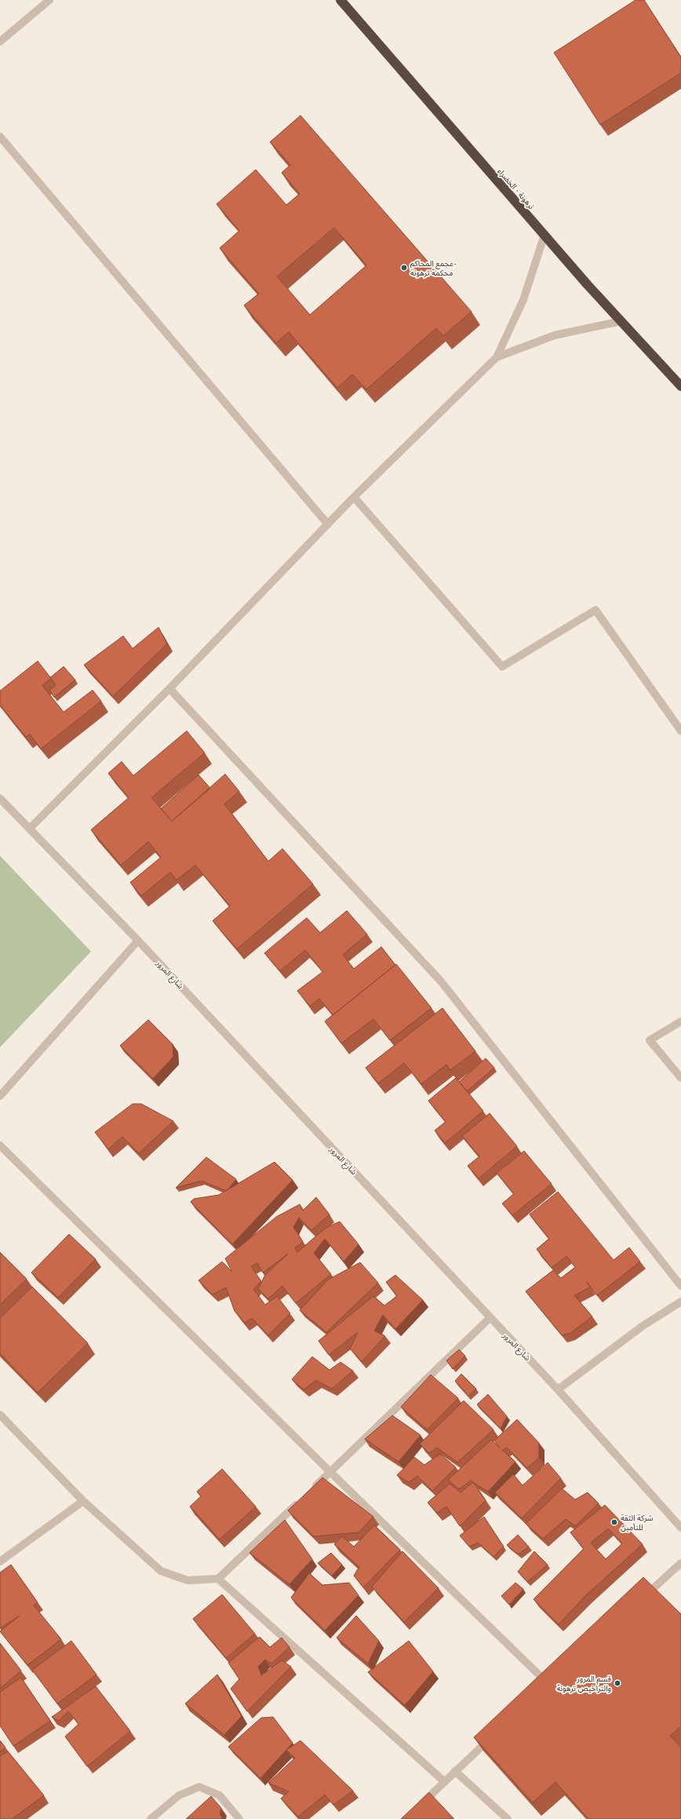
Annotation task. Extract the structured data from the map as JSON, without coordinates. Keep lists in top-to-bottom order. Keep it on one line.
{"streets":{"highway":["ترهونة - الخضراء"],"street":["شارع المرور"]},"places":["مجمع المحاكم- محكمة ترهونة","شركة الثقة للتأمين","قسم المرور والتراخيص ترهونة"]}
